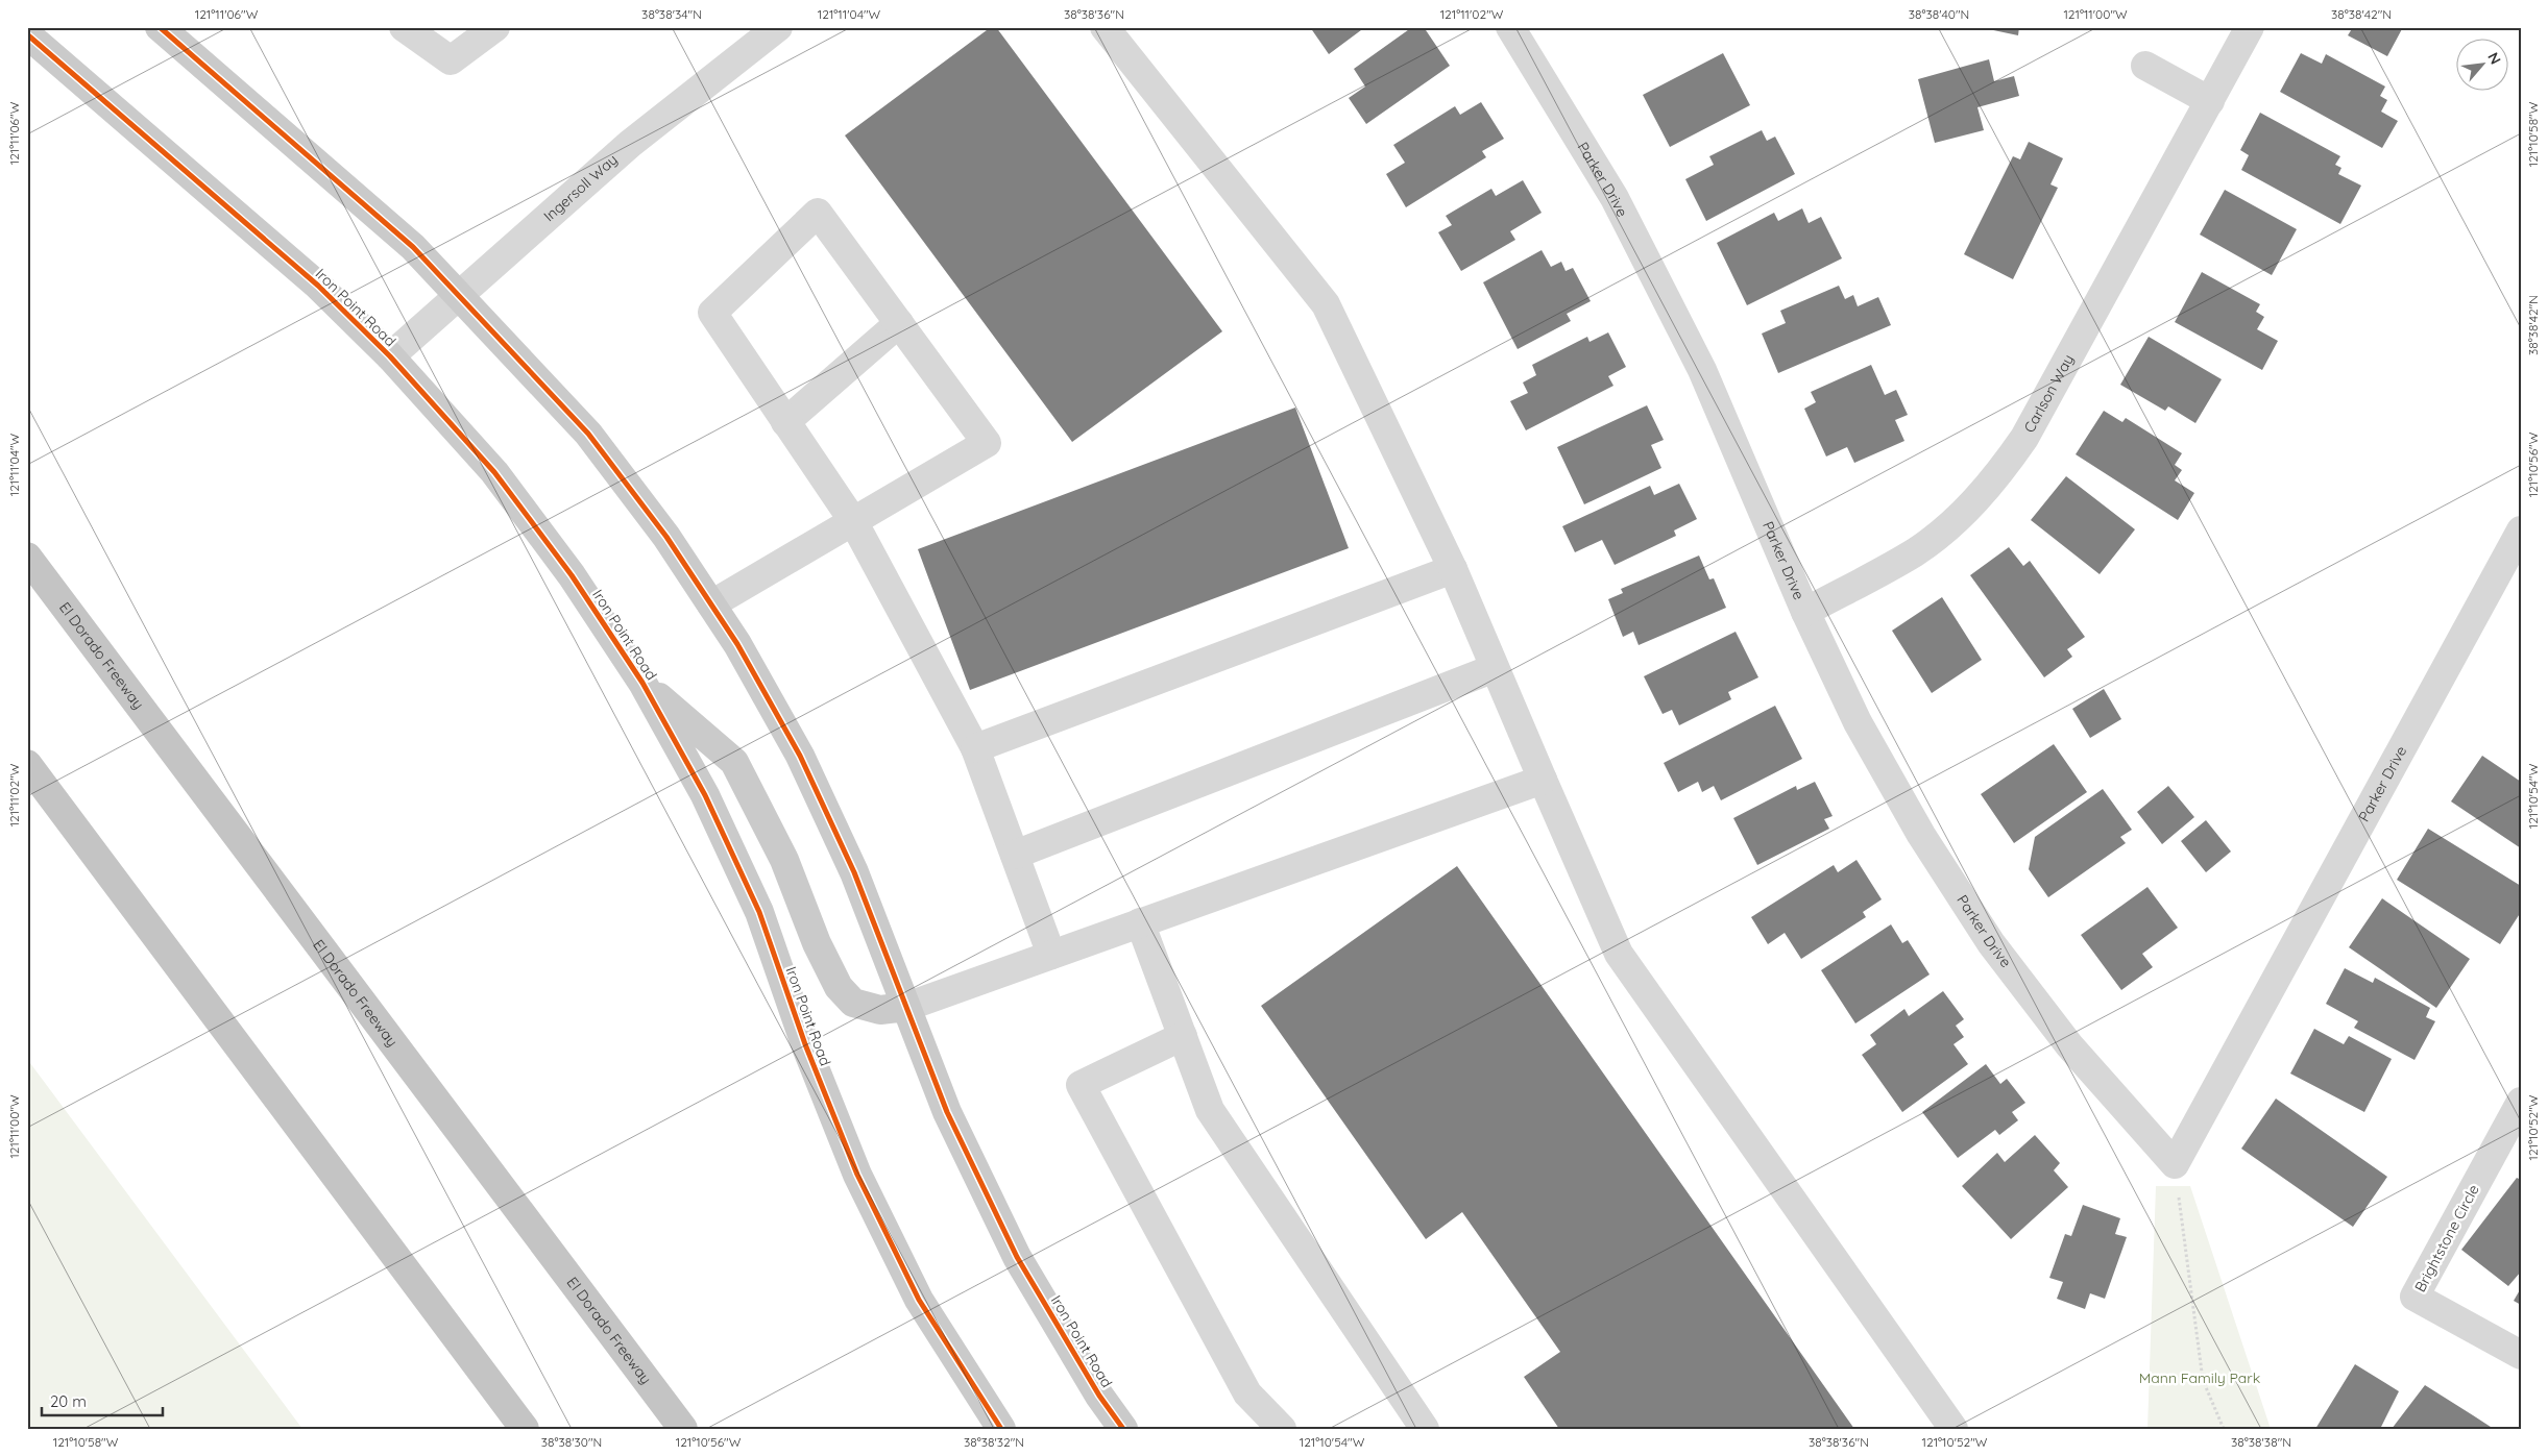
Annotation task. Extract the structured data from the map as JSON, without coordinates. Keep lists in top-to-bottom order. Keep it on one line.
{"streets":{"highway":["El Dorado Freeway"],"main road":["Iron Point Road"],"street":["Parker Drive","Ingersoll Way","Carlson Way","Brightstone Circle"]},"crossings":[["Parker Drive","Carlson Way"],["Ingersoll Way","Iron Point Road"]],"parks":["Mann Family Park"],"scale_bar":"20 m","north":"top right","coordinates":["121°11'06\"W","38°38'34\"N","121°11'04\"W","38°38'36\"N","121°11'02\"W","38°38'40\"N","121°11'00\"W","38°38'42\"N","121°10'58\"W","121°10'56\"W","121°10'54\"W","121°10'52\"W","38°38'30\"N","38°38'32\"N","38°38'38\"N"]}
